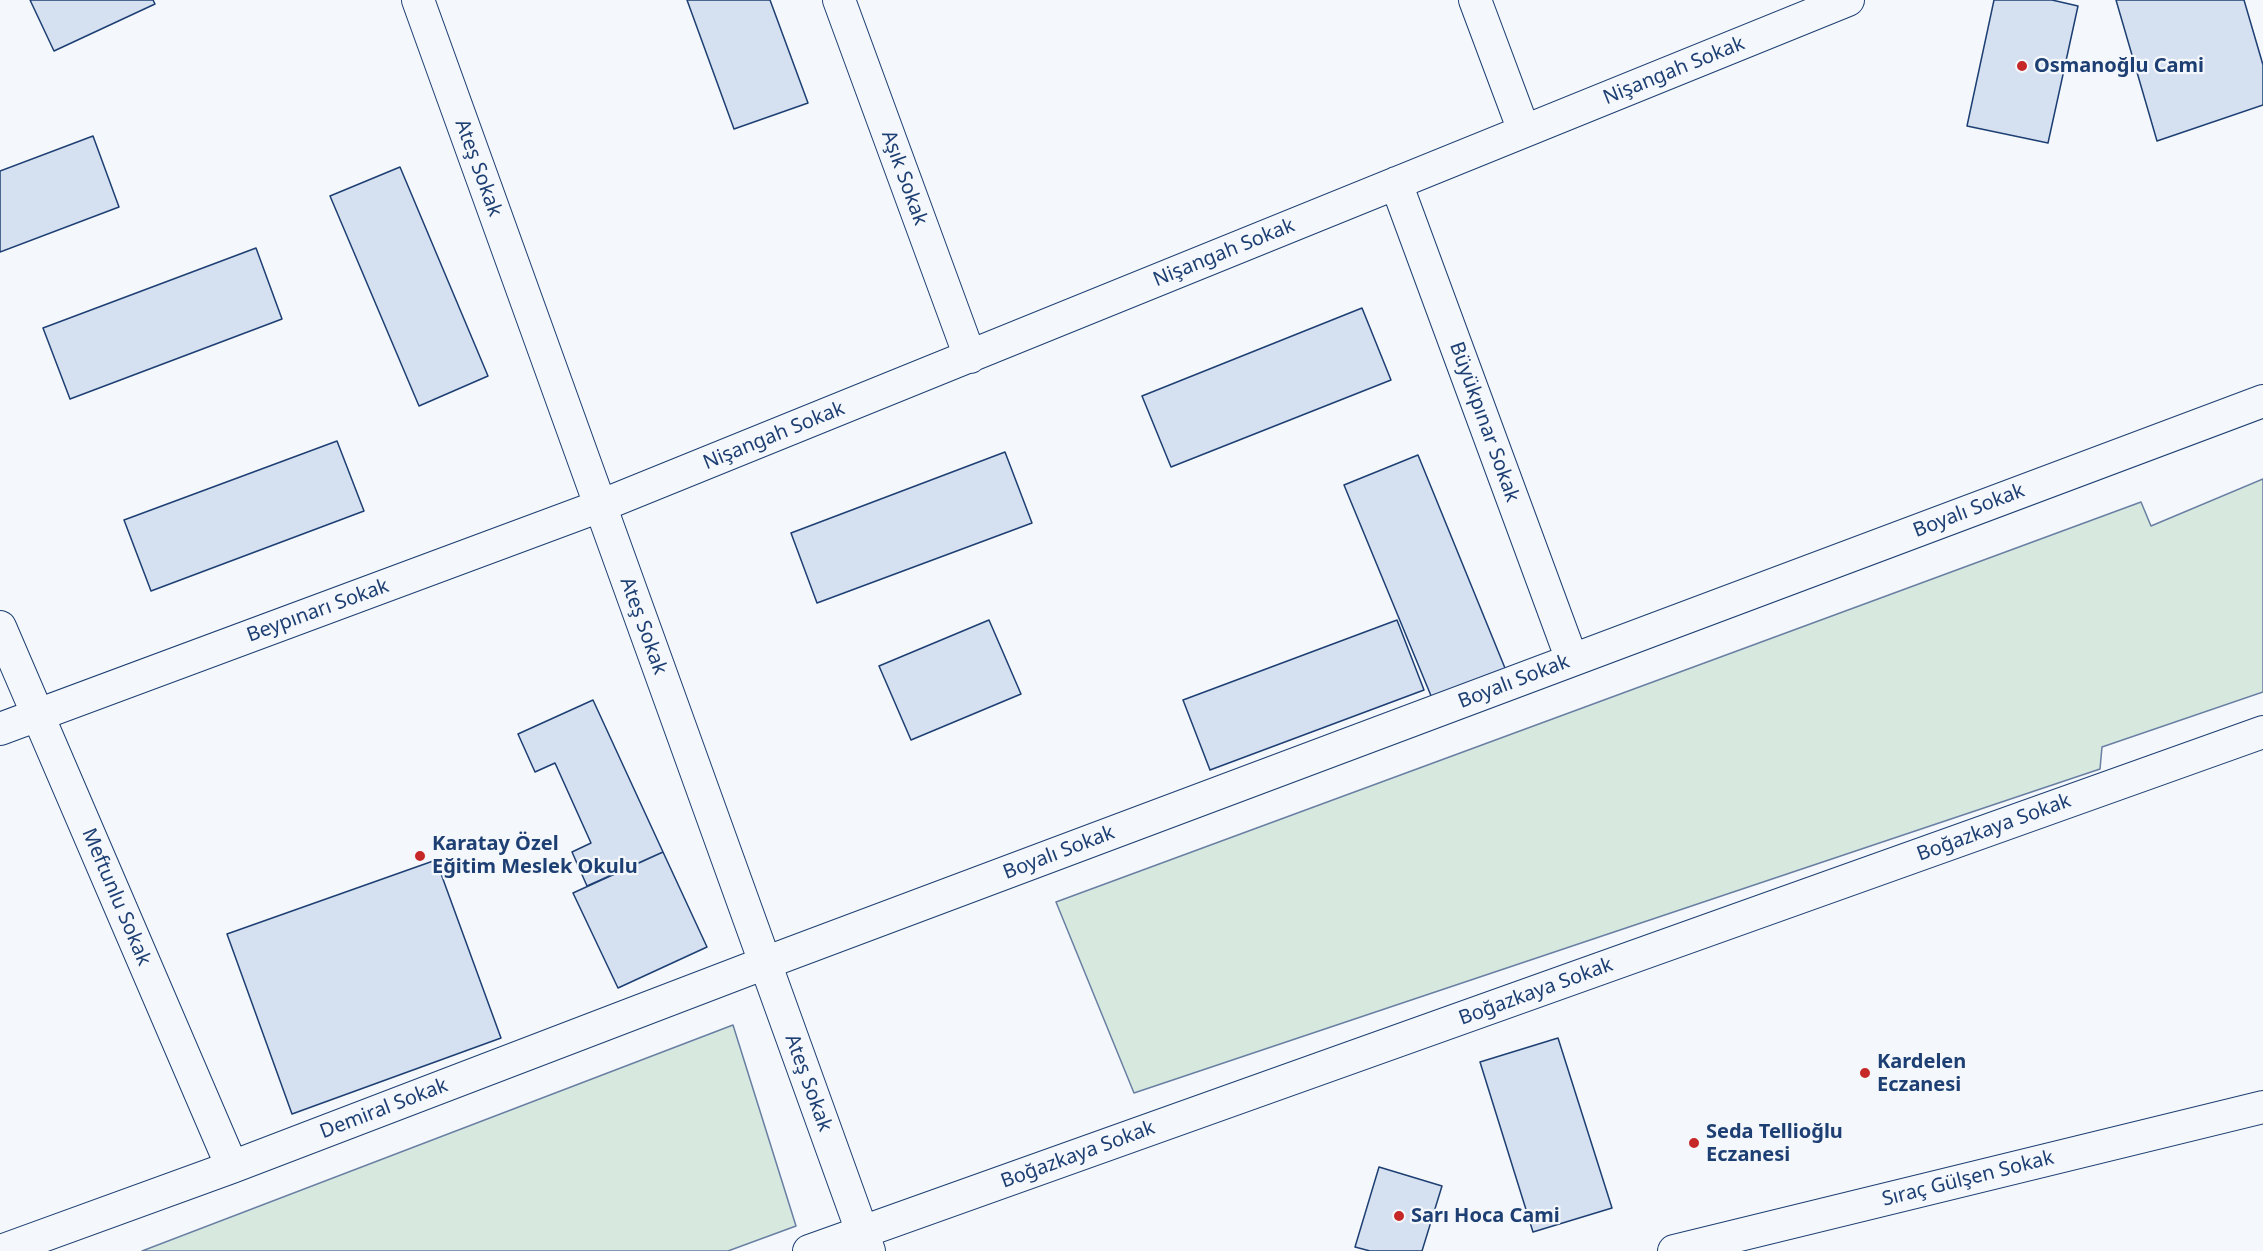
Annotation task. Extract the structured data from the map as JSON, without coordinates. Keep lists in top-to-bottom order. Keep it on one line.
{"streets":{"street":["Nişangah Sokak","Ateş Sokak","Aşık Sokak","Büyükpınar Sokak","Boyalı Sokak","Beypınarı Sokak","Boğazkaya Sokak","Meftunlu Sokak","Demiral Sokak","Sıraç Gülşen Sokak"]},"crossings":[["Nişangah Sokak","Ateş Sokak"],["Nişangah Sokak","Aşık Sokak"],["Nişangah Sokak","Büyükpınar Sokak"],["Nişangah Sokak","Beypınarı Sokak"],["Ateş Sokak","Boyalı Sokak"],["Ateş Sokak","Beypınarı Sokak"],["Ateş Sokak","Boğazkaya Sokak"],["Ateş Sokak","Demiral Sokak"],["Büyükpınar Sokak","Boyalı Sokak"],["Boyalı Sokak","Demiral Sokak"],["Beypınarı Sokak","Meftunlu Sokak"],["Meftunlu Sokak","Demiral Sokak"]],"places":["Osmanoğlu Cami","Karatay Özel Eğitim Meslek Okulu","Kardelen Eczanesi","Seda Tellioğlu Eczanesi","Sarı Hoca Cami"]}
